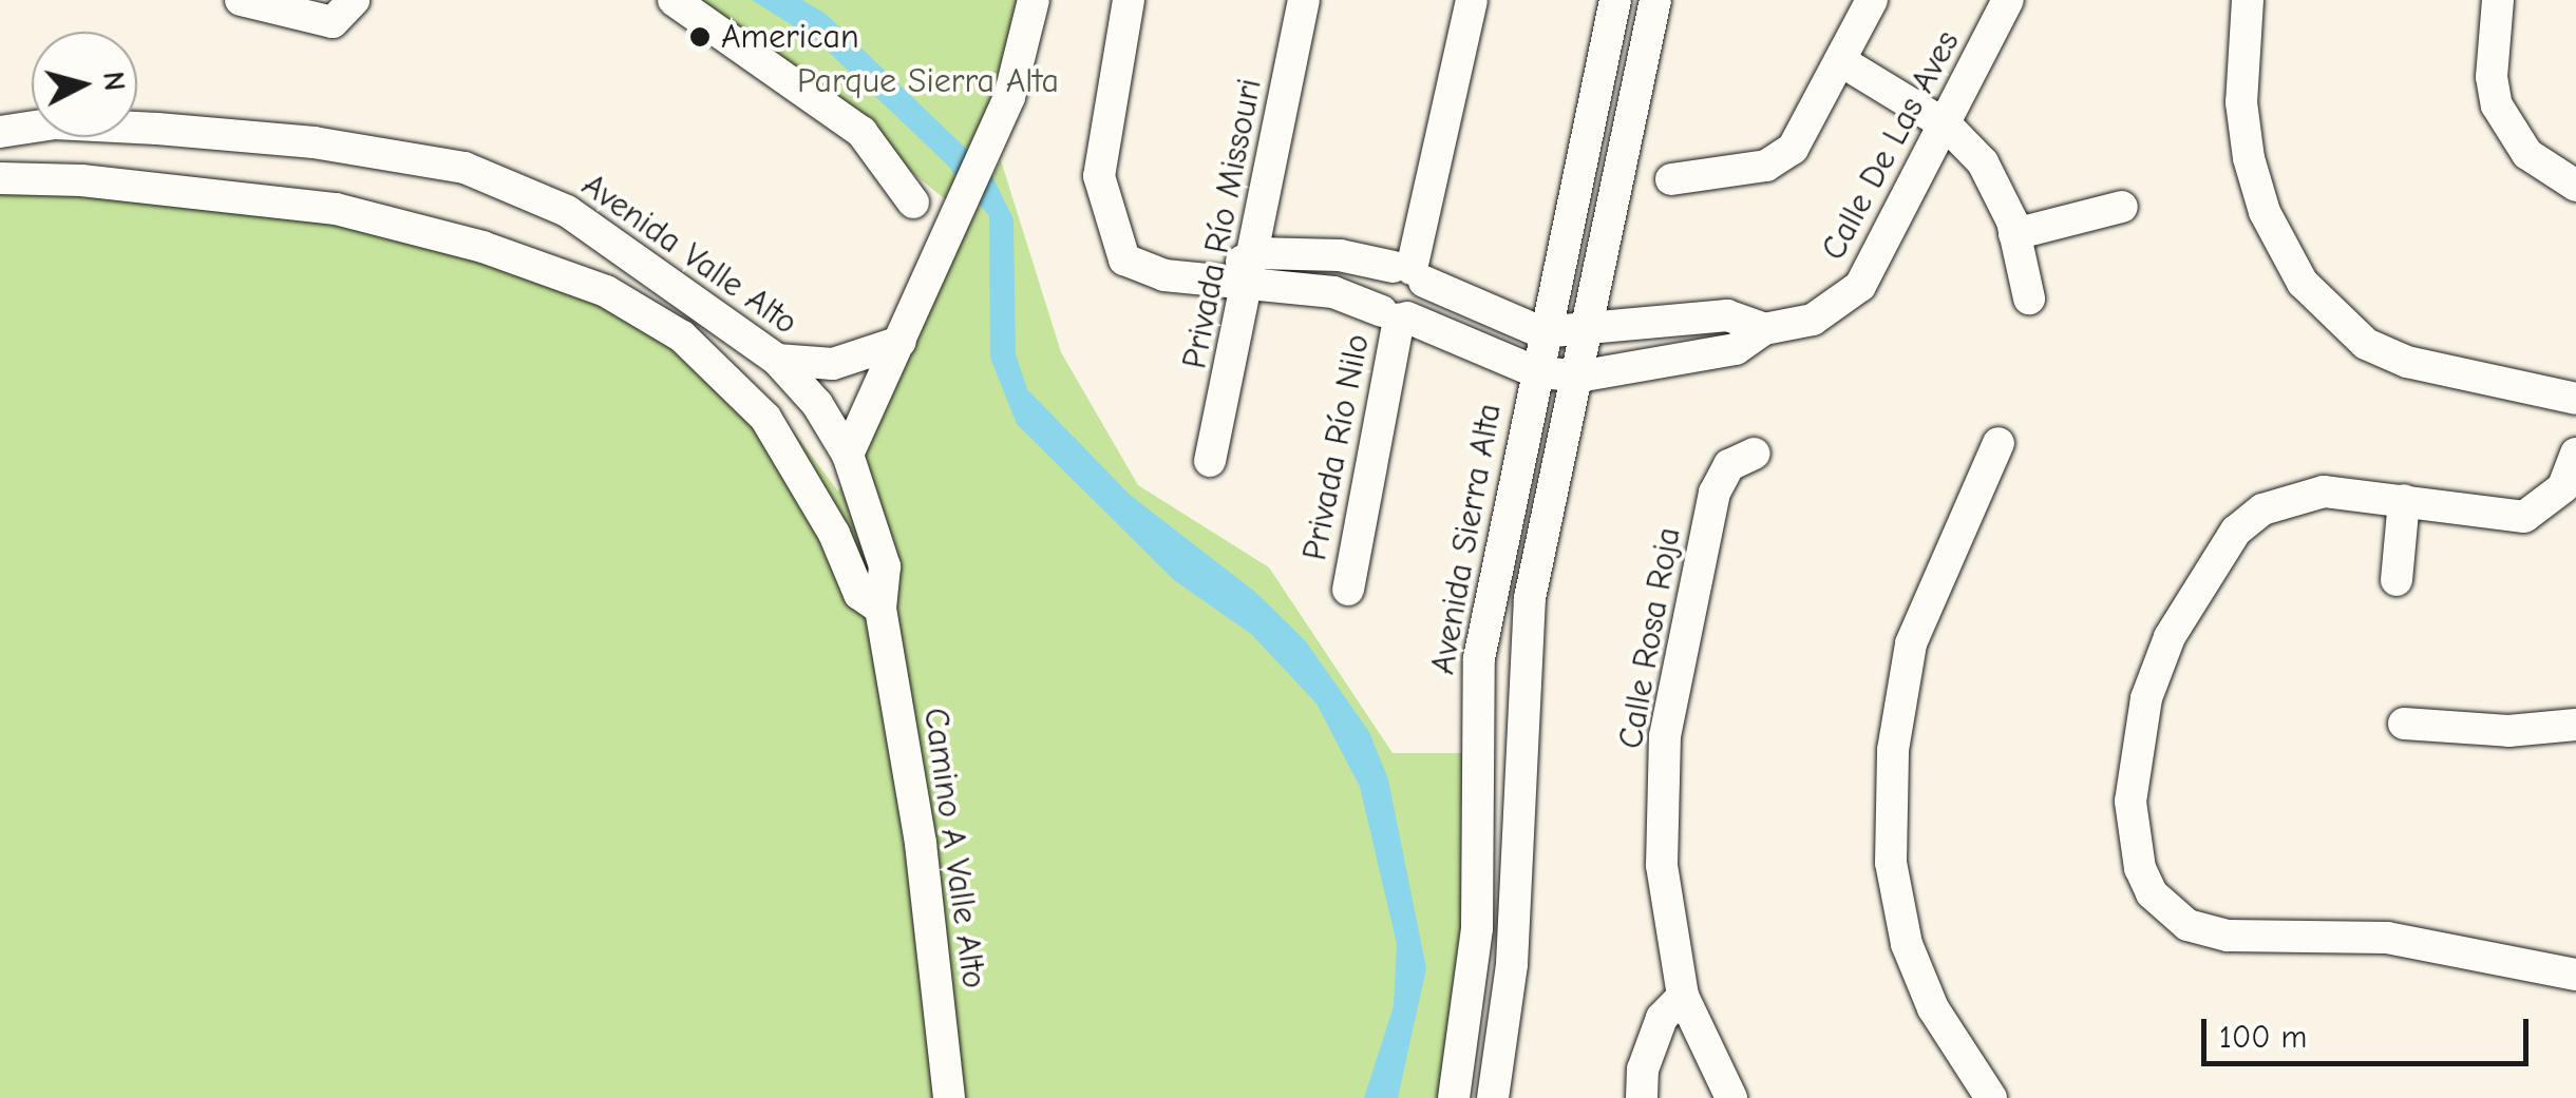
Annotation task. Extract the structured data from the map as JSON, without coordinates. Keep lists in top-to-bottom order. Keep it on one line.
{"streets":{"street":["Calle De Las Aves","Privada Río Missouri","Avenida Valle Alto","Privada Río Nilo","Avenida Sierra Alta","Calle Rosa Roja","Camino A Valle Alto"]},"crossings":[["Calle De Las Aves","Privada Río Missouri"],["Calle De Las Aves","Privada Río Nilo"],["Calle De Las Aves","Avenida Sierra Alta"],["Avenida Valle Alto","Camino A Valle Alto"]],"parks":["Parque Sierra Alta"],"places":["American"],"scale_bar":"100 m","north":"right"}
